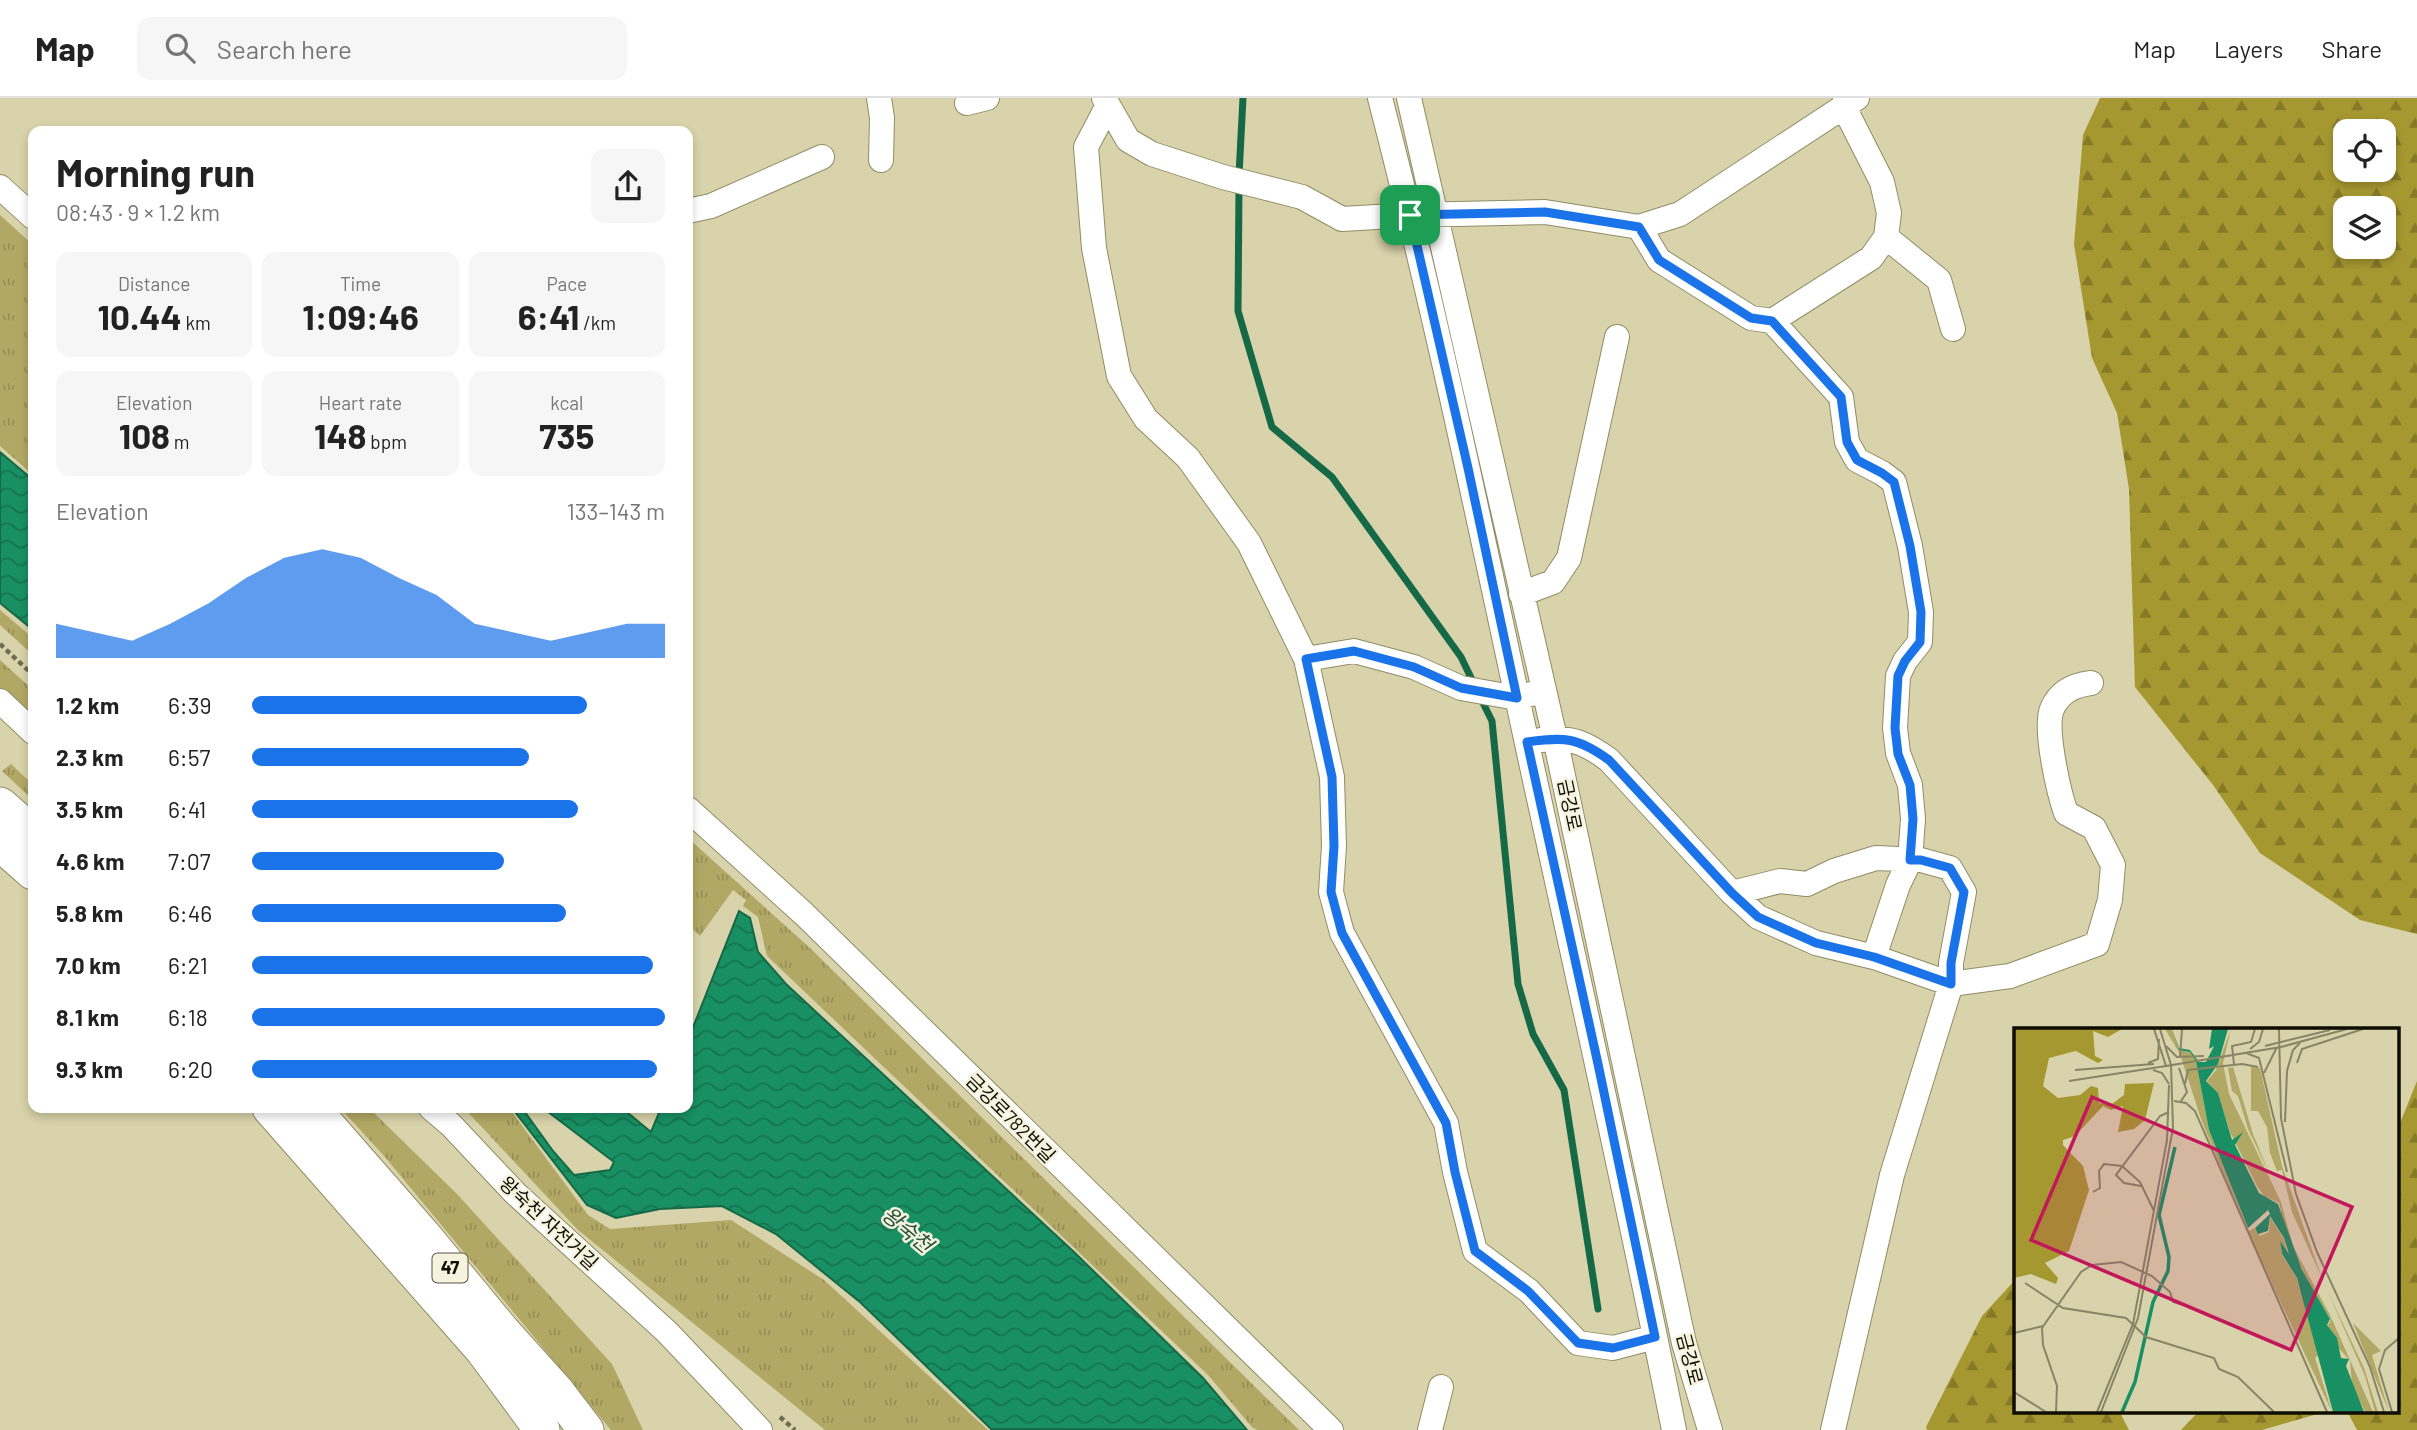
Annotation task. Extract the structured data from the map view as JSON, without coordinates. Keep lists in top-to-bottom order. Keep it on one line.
{"streets":{"highway":["47"],"street":["금강로","금강로782번길","왕숙천 자전거길"]},"water":["왕숙천"],"page":{"header":"Map","search":"Search here","nav":["Map","Layers","Share"],"heading":["Morning run","08:43 · 9 × 1.2 km"],"stats":[["Distance","10.44 km"],["Time","1:09:46"],["Pace","6:41 /km"],["Elevation","108 m"],["Heart rate","148 bpm"],["kcal","735"]],"chart":["Elevation","133–143 m"],"list":[{"name":"1.2 km","note":"6:39"},{"name":"2.3 km","note":"6:57"},{"name":"3.5 km","note":"6:41"},{"name":"4.6 km","note":"7:07"},{"name":"5.8 km","note":"6:46"},{"name":"7.0 km","note":"6:21"},{"name":"8.1 km","note":"6:18"},{"name":"9.3 km","note":"6:20"}]}}
